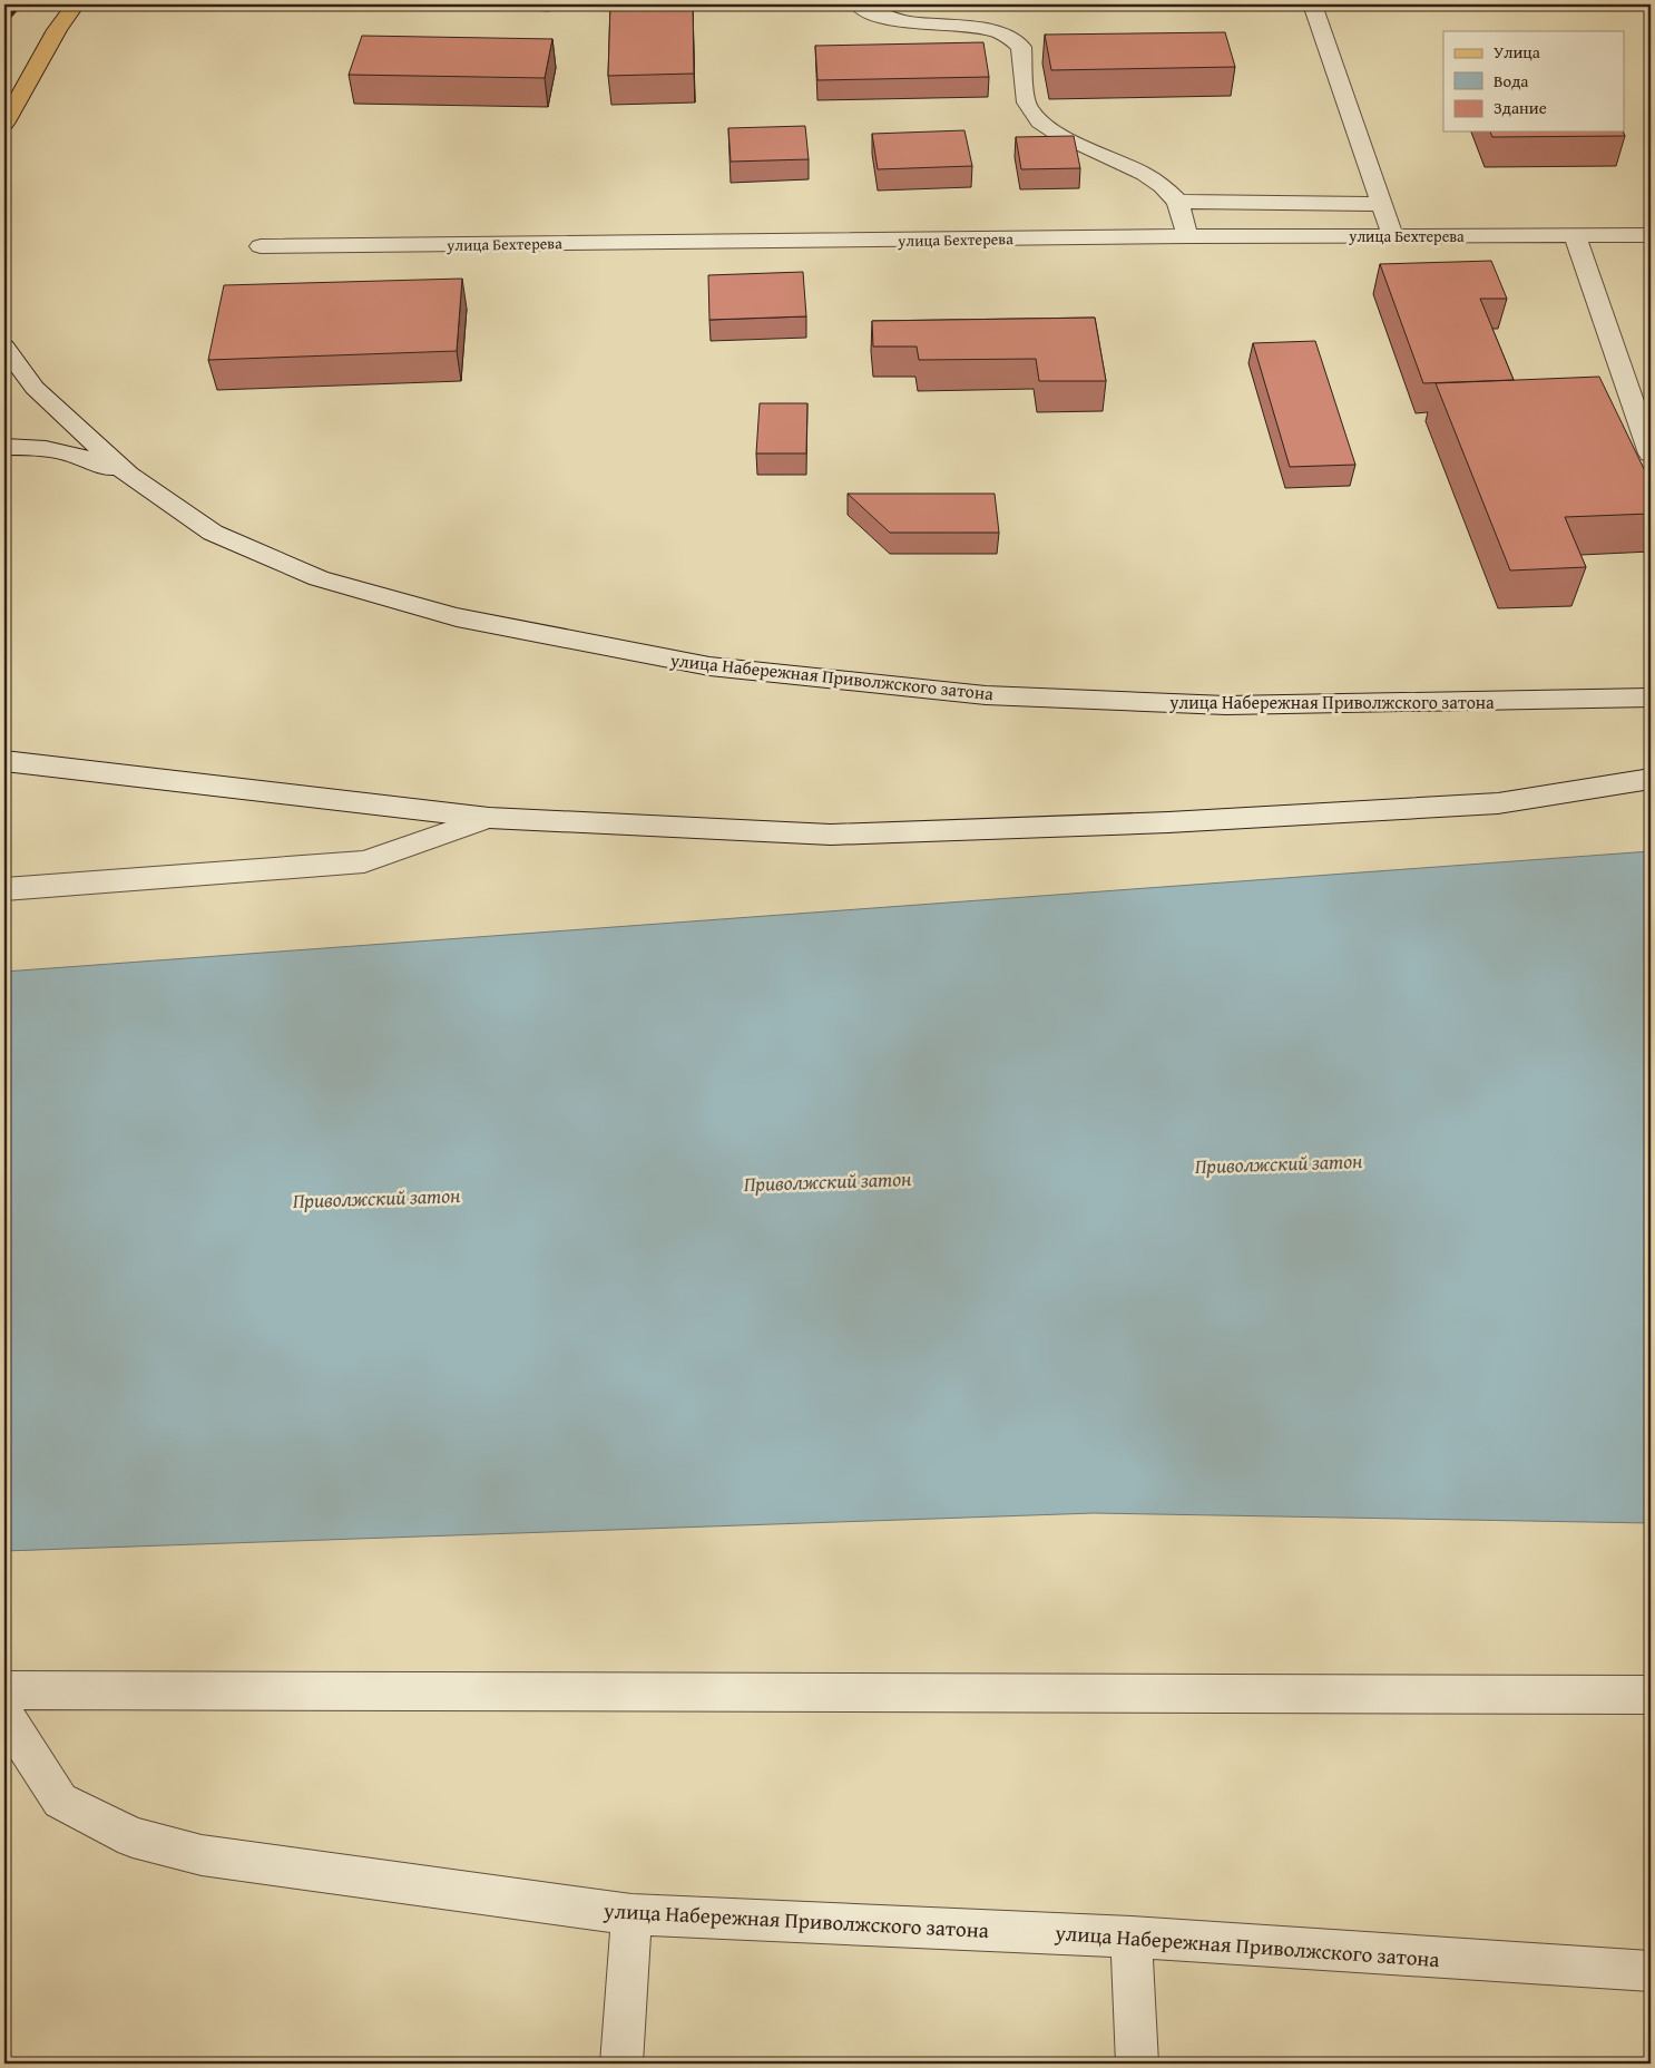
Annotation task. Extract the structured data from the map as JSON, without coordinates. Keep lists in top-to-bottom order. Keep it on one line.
{"streets":{"street":["улица Бехтерева","улица Набережная Приволжского затона"]},"water":["Приволжский затон"],"legend":["Улица","Вода","Здание"]}
